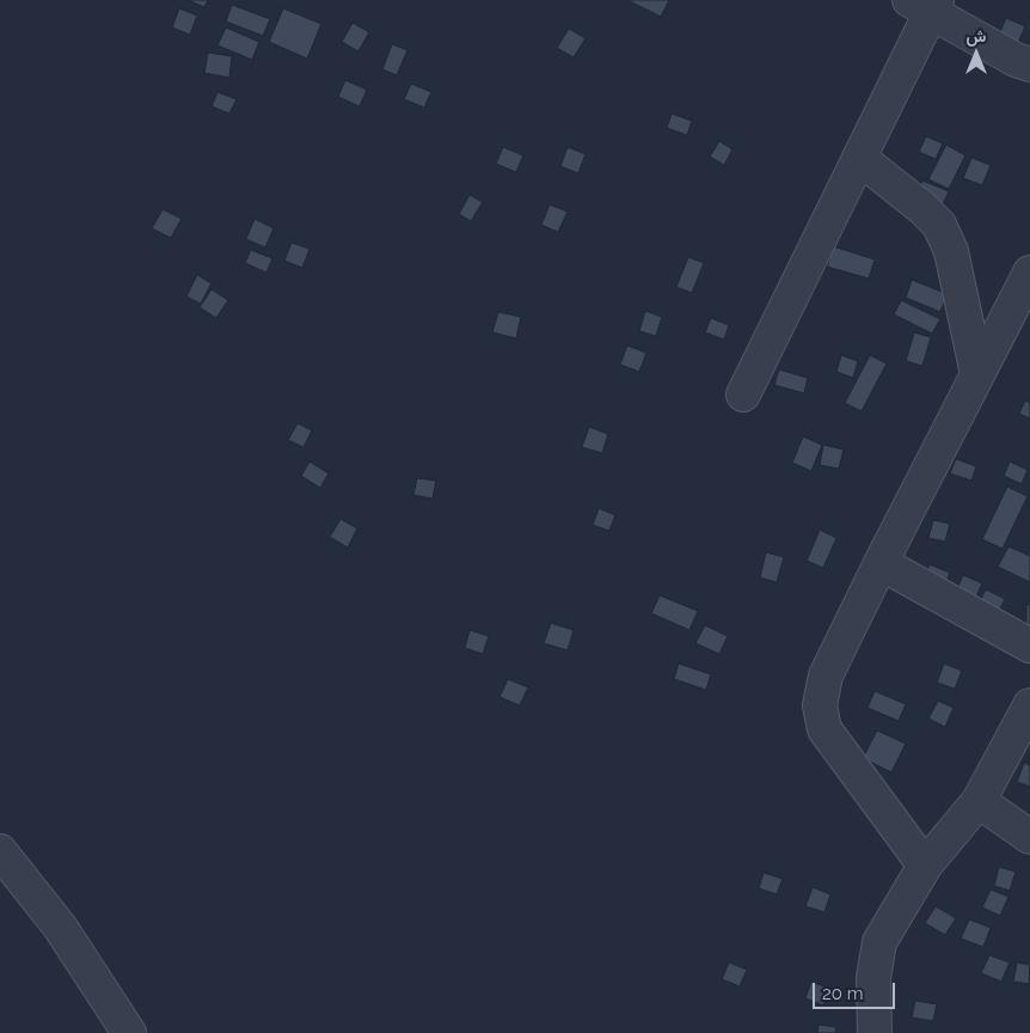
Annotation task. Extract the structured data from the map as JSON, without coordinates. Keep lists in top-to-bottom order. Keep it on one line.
{"scale_bar":"20 m","north":"top"}
